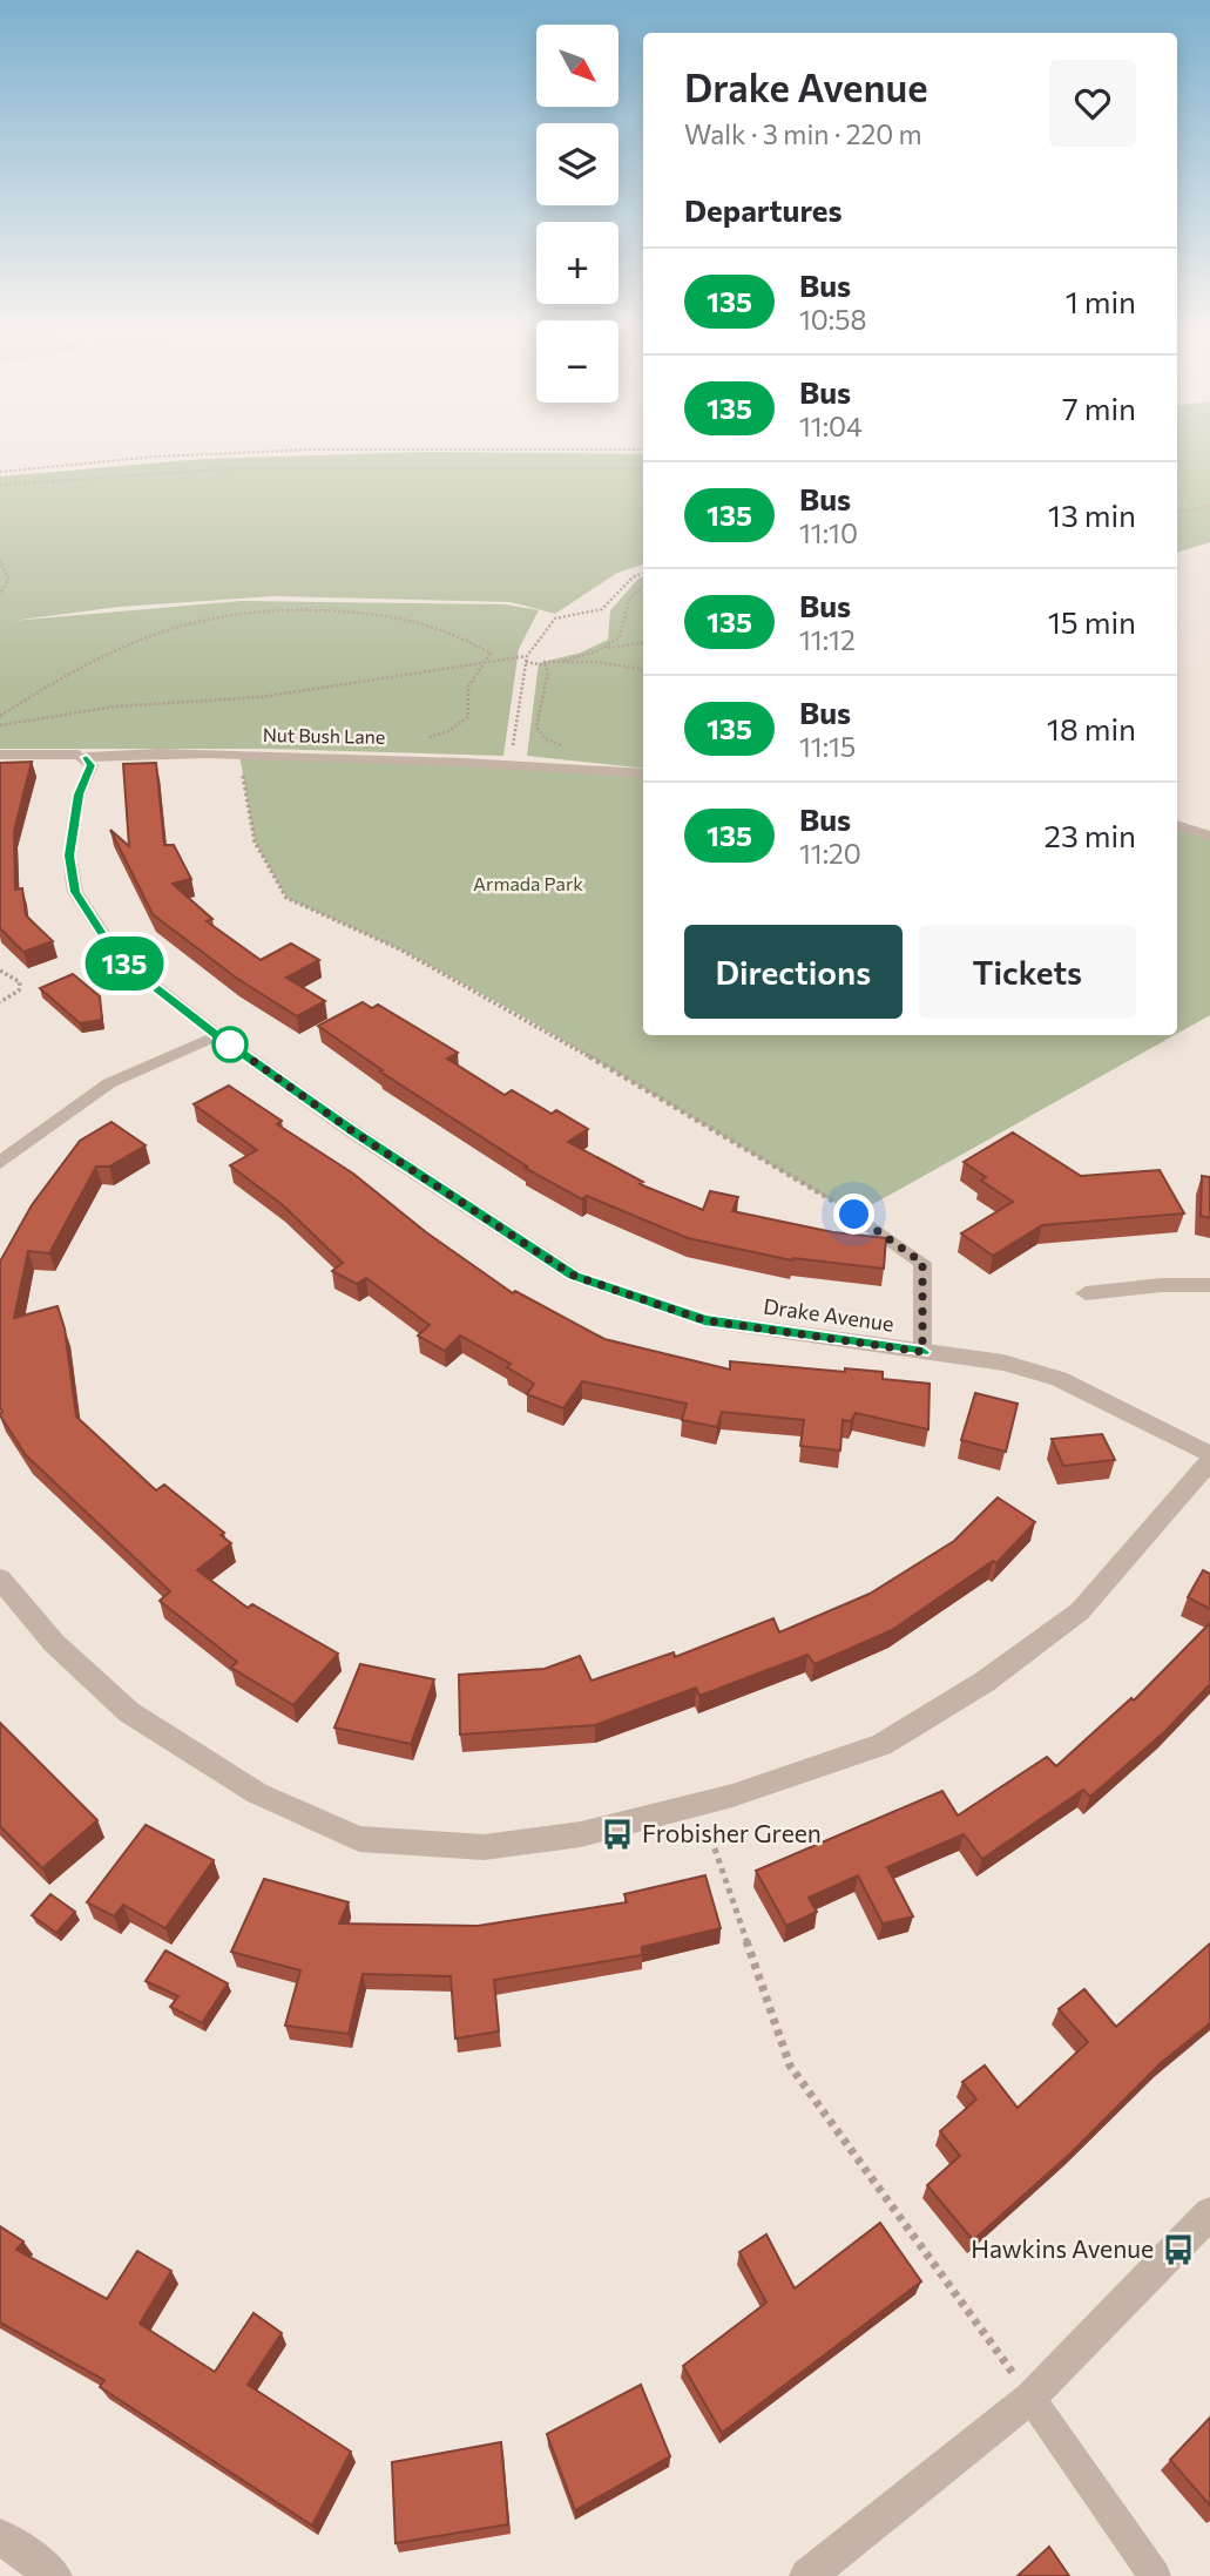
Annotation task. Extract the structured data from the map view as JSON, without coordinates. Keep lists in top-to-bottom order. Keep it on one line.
{"streets":{"street":["Nut Bush Lane","Drake Avenue"]},"crossings":[["Nut Bush Lane","Drake Avenue"]],"parks":["Armada Park"],"places":{"bus stop":["Frobisher Green","Hawkins Avenue"]},"lines":["bus line 135"],"north":"bottom right","page":{"on_map":"135","map_buttons":["+","−"],"heading":[["Drake Avenue","Walk · 3 min · 220 m"],"Departures"],"list":[{"mark":"135","name":"Bus","note":"10:58","value":"1 min"},{"mark":"135","name":"Bus","note":"11:04","value":"7 min"},{"mark":"135","name":"Bus","note":"11:10","value":"13 min"},{"mark":"135","name":"Bus","note":"11:12","value":"15 min"},{"mark":"135","name":"Bus","note":"11:15","value":"18 min"},{"mark":"135","name":"Bus","note":"11:20","value":"23 min"}],"buttons":["Directions","Tickets"]}}
